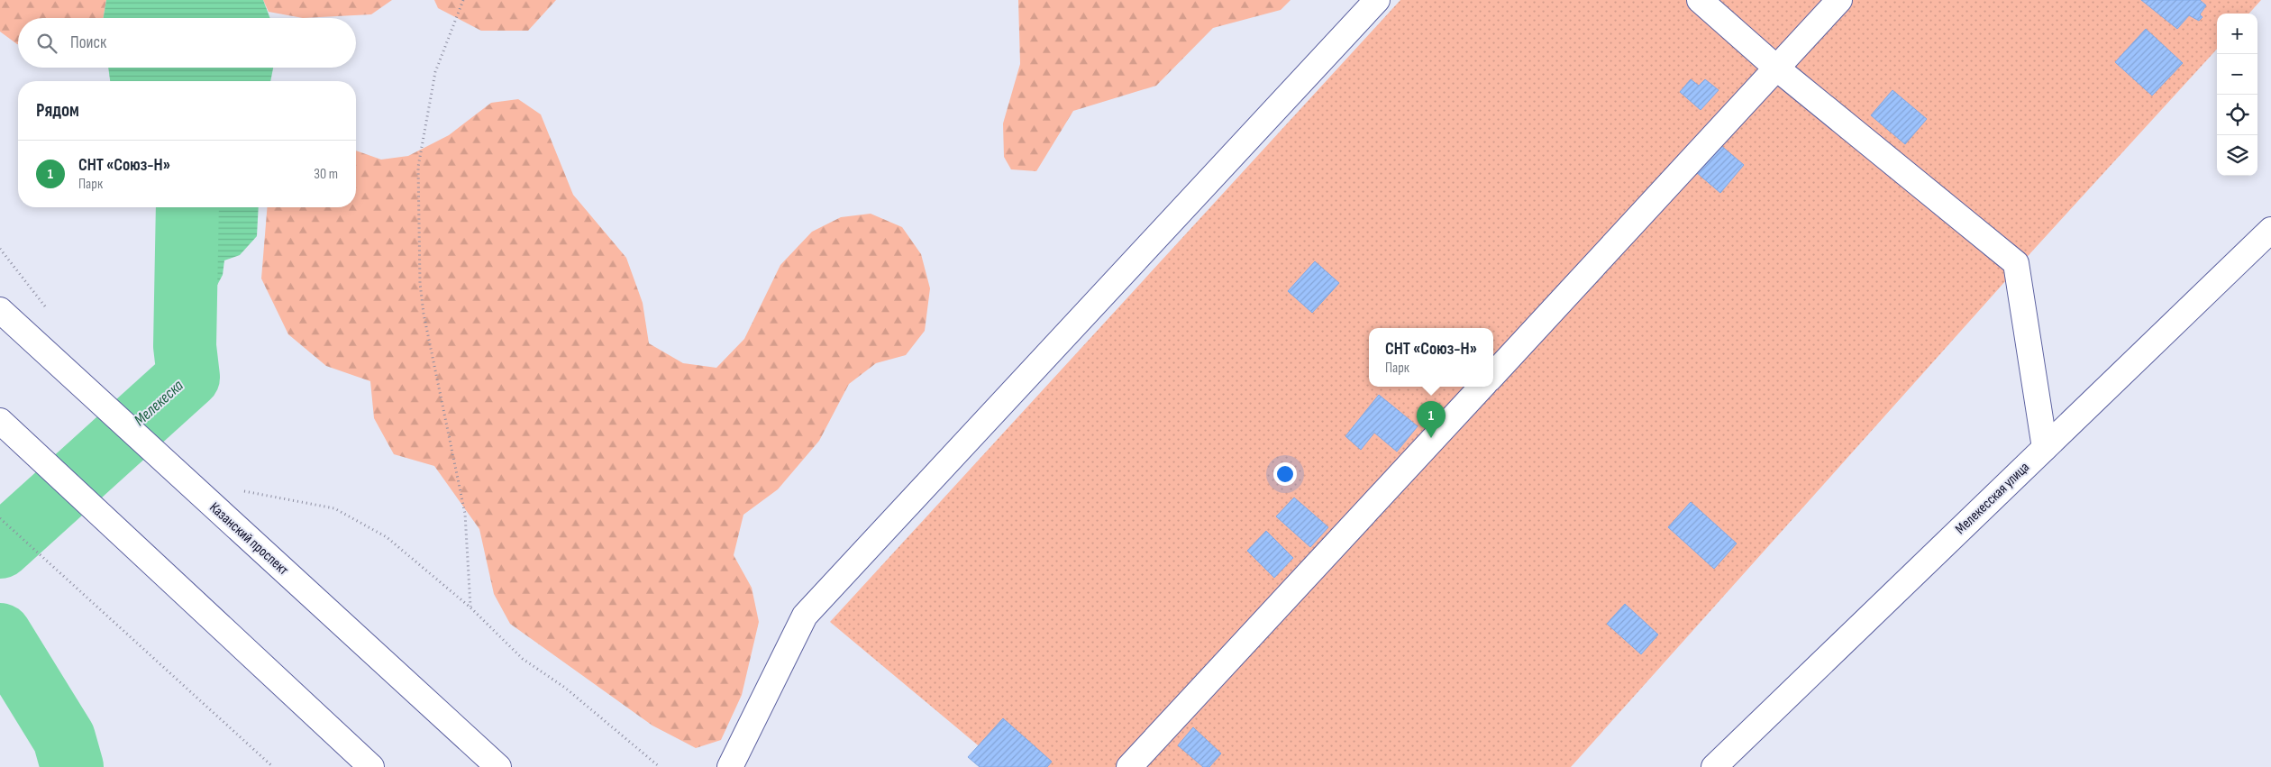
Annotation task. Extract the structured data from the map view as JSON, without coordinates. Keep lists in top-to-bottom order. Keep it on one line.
{"streets":{"street":["Мелекесская улица","Казанский проспект"]},"water":["Мелекеска"],"page":{"map_buttons":["+","−"],"search":"Поиск","heading":"Рядом","list":[{"mark":"1","name":"СНТ «Союз-Н»","note":"Парк","value":"30 m"}],"popup":["СНТ «Союз-Н»","Парк"],"pins":"1"}}
